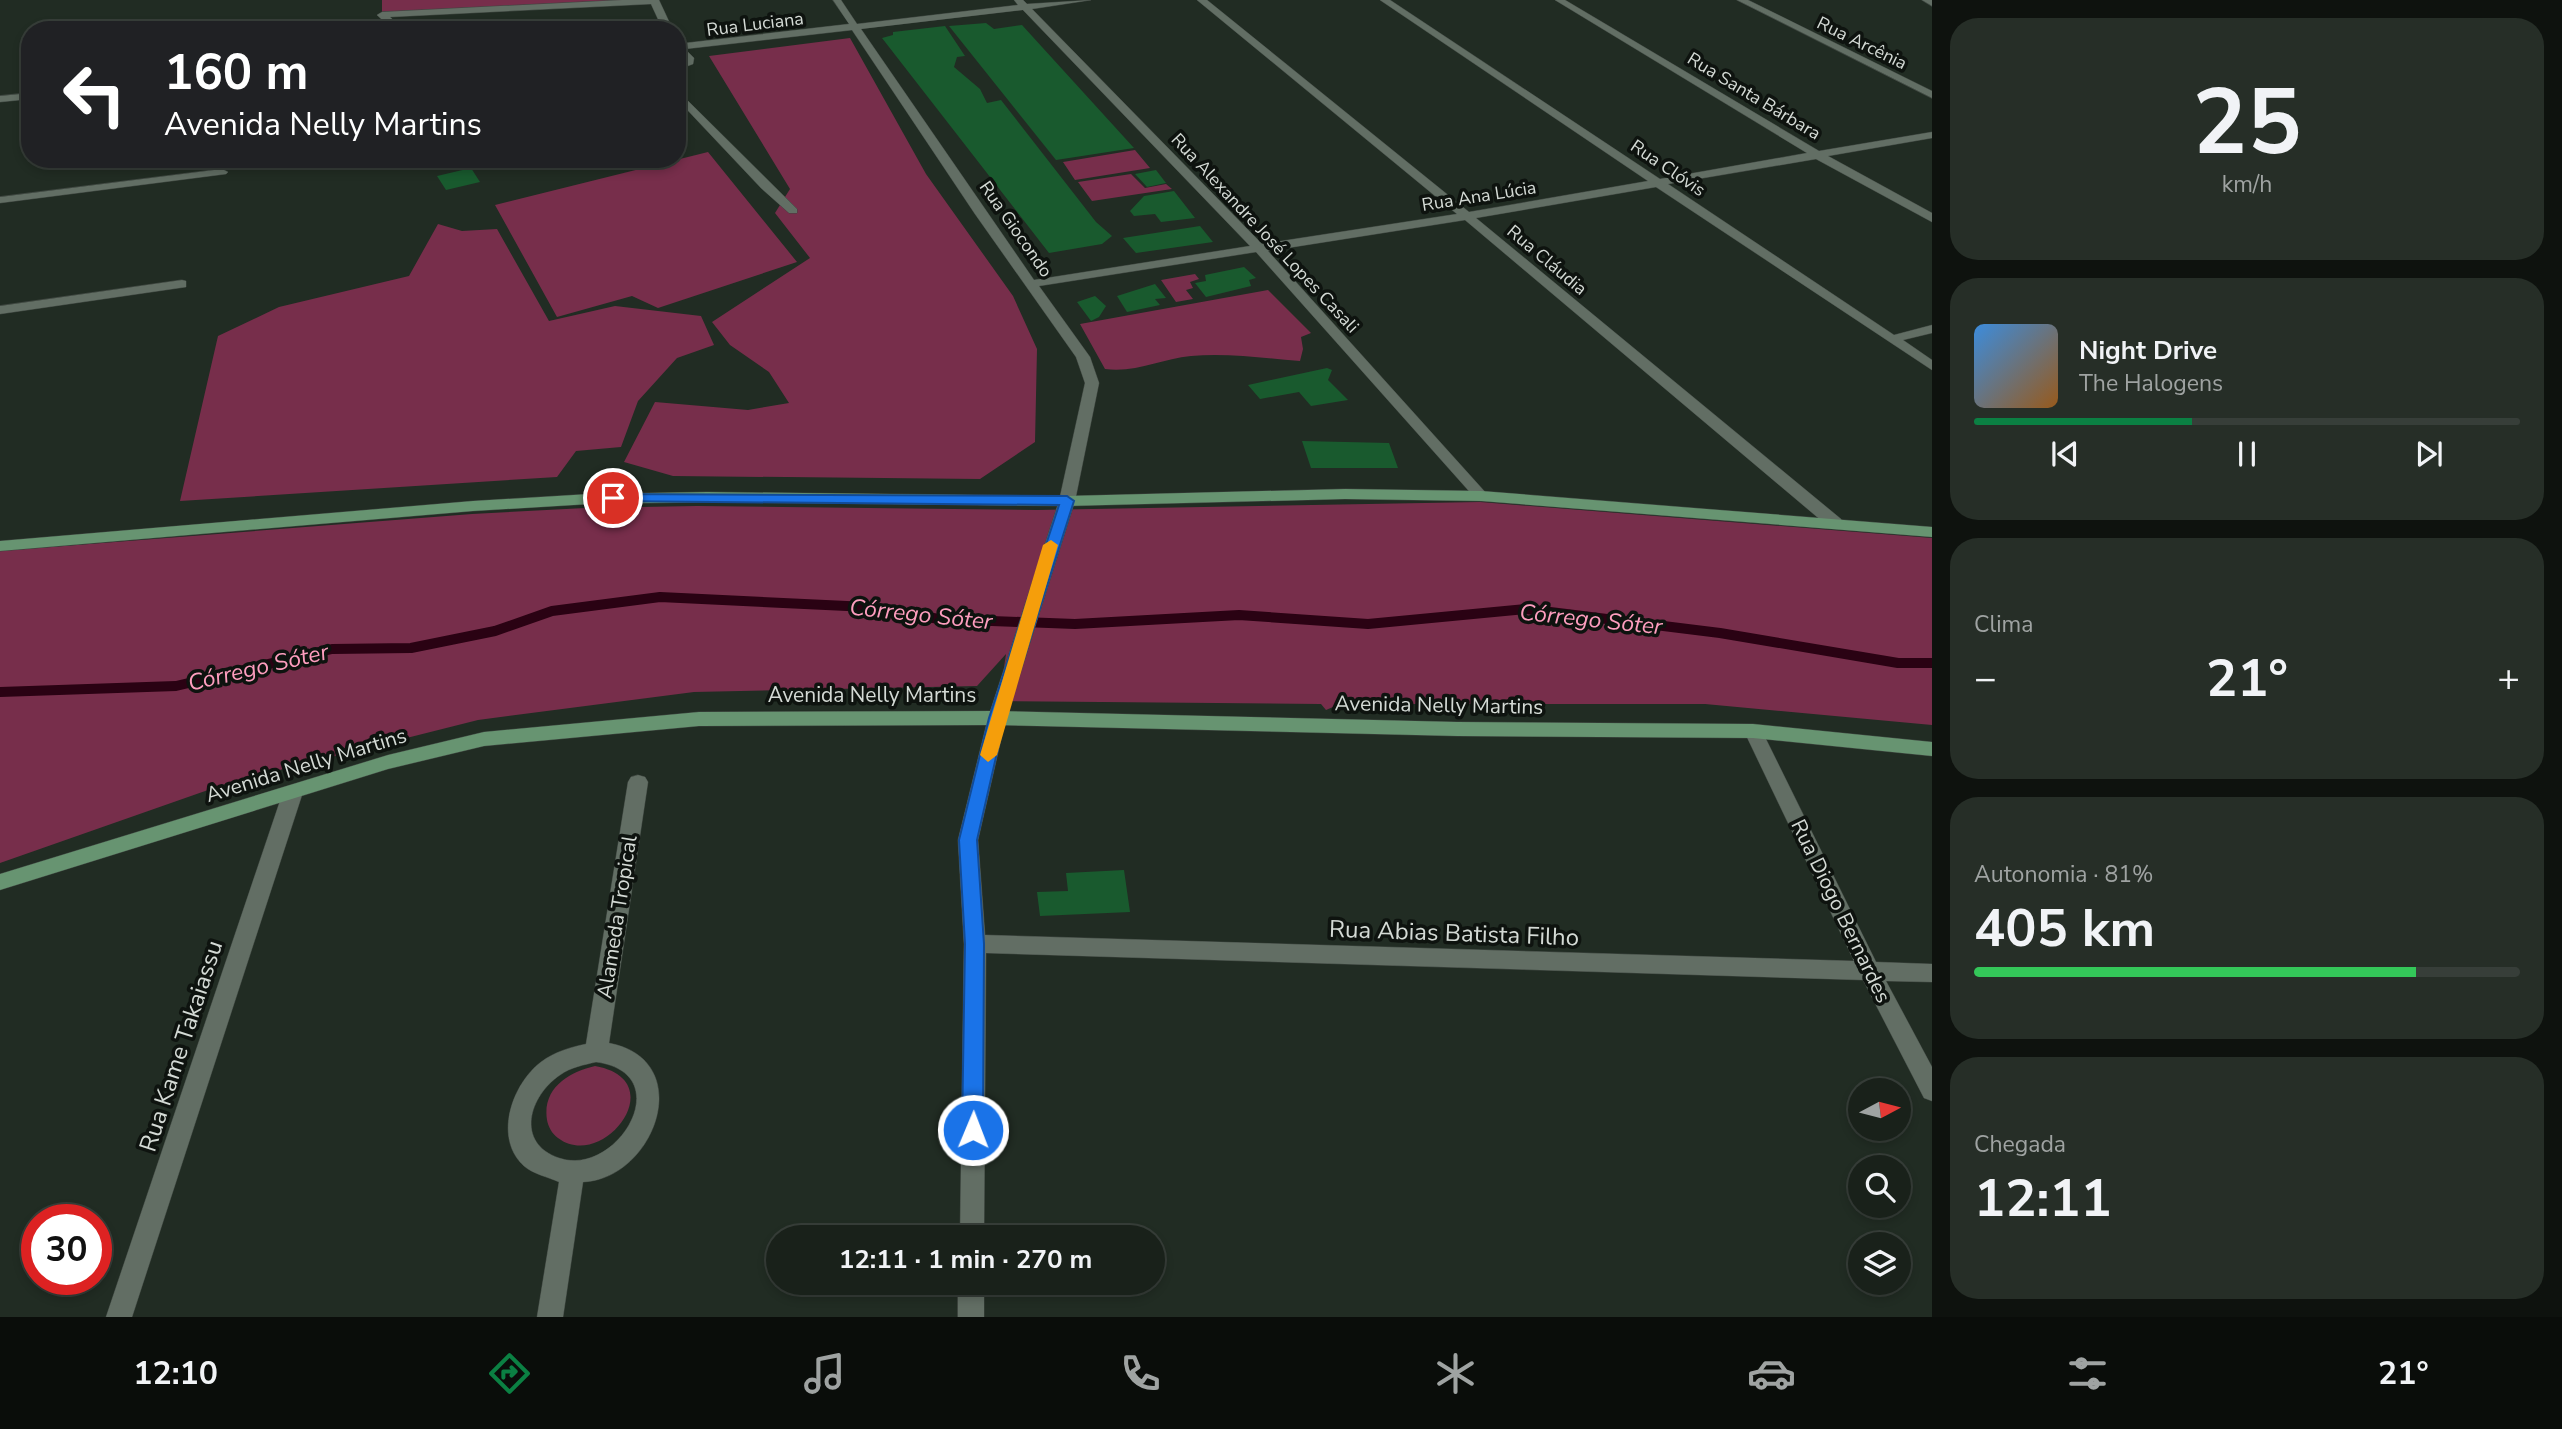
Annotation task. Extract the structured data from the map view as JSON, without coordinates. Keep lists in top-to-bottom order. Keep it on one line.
{"streets":{"main road":["Avenida Nelly Martins"],"street":["Rua Luciana","Rua Arcênia","Rua Santa Bárbara","Rua Clóvis","Rua Ana Lúcia","Rua Giocondo","Rua Alexandre José Lopes Casali","Rua Cláudia","Rua Diogo Bernardes","Alameda Tropical","Rua Abias Batista Filho","Rua Kame Takaiassu"]},"crossings":[["Rua Luciana","Rua Giocondo"],["Rua Luciana","Rua Alexandre José Lopes Casali"],["Rua Santa Bárbara","Rua Ana Lúcia"],["Rua Clóvis","Rua Ana Lúcia"],["Rua Ana Lúcia","Rua Giocondo"],["Rua Ana Lúcia","Rua Alexandre José Lopes Casali"],["Rua Ana Lúcia","Rua Cláudia"],["Rua Giocondo","Avenida Nelly Martins"],["Rua Giocondo","Rua Abias Batista Filho"],["Avenida Nelly Martins","Rua Diogo Bernardes"],["Avenida Nelly Martins","Rua Kame Takaiassu"],["Rua Diogo Bernardes","Rua Abias Batista Filho"]],"water":["Córrego Sóter"],"north":"right","page":{"tile":[["25","km/h"],"Clima",["Autonomia · 81%","405 km"],["Chegada","12:11"]],"turn":["160 m","Avenida Nelly Martins"],"song":["Night Drive","The Halogens"],"heat":["−","21°","+"],"limit":"30","trip":"12:11 · 1 min · 270 m","tabs":["12:10","21°"]}}
